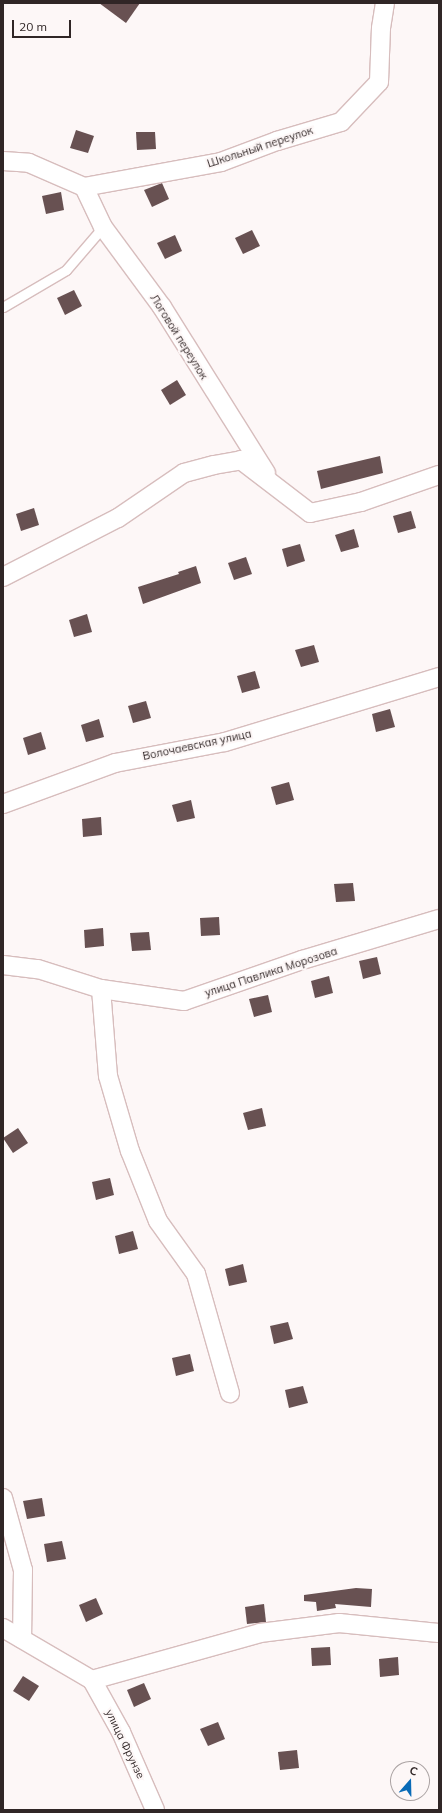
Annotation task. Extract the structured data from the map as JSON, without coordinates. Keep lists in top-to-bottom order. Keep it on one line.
{"streets":{"street":["Школьный переулок","Логовой переулок","Волочаевская улица","улица Павлика Морозова","улица Фрунзе"]},"crossings":[["Школьный переулок","Логовой переулок"]],"scale_bar":"20 m","north":"top"}
